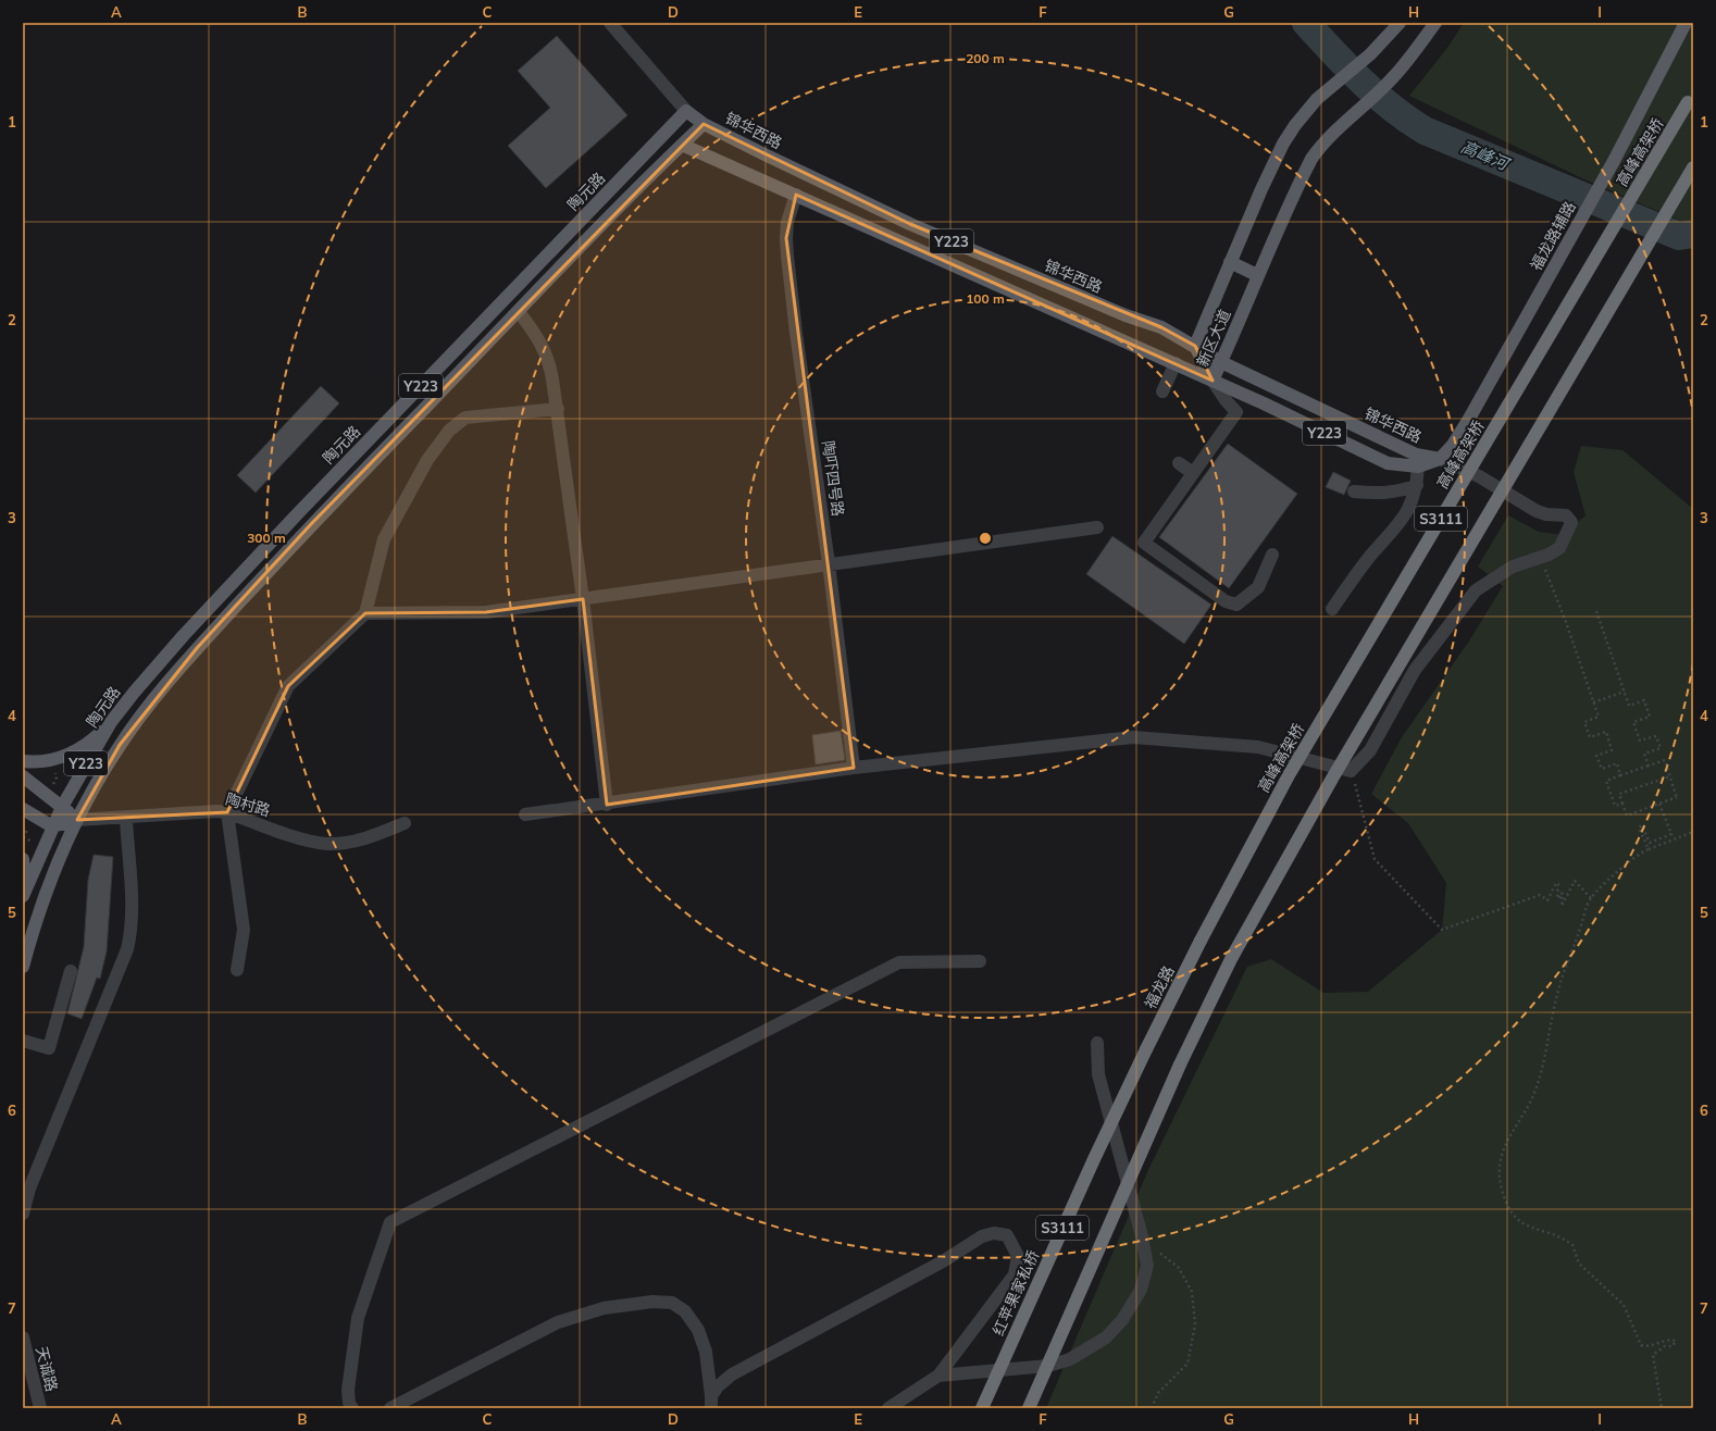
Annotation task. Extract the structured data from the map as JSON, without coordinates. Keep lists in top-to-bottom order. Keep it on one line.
{"streets":{"highway":["高峰高架桥","S3111","福龙路","红苹果家私桥"],"main road":["锦华西路","陶元路","福龙路辅路","Y223","新区大道"],"street":["陶吓四号路","陶村路","天诚路"]},"crossings":[["锦华西路","陶元路"],["锦华西路","福龙路辅路"],["锦华西路","Y223"],["锦华西路","新区大道"],["锦华西路","陶吓四号路"],["高峰高架桥","福龙路"],["Y223","陶村路"],["福龙路","红苹果家私桥"]],"water":["高峰河"],"grid":{"columns":["A","B","C","D","E","F","G","H","I"],"rows":["1","2","3","4","5","6","7"]},"rings":["200 m","100 m","300 m"]}
